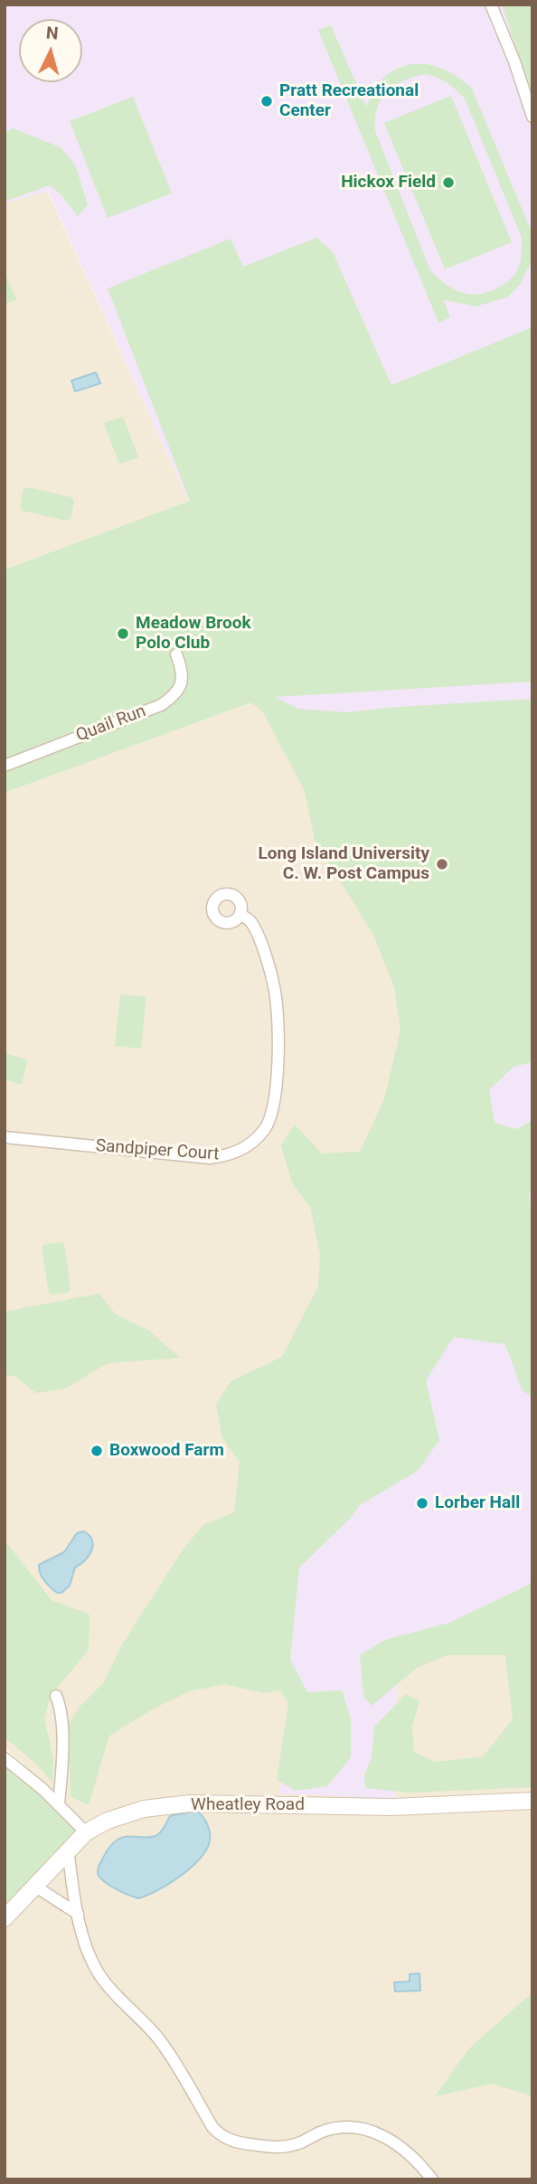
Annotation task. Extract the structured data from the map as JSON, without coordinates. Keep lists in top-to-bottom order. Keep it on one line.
{"streets":{"main road":["Wheatley Road"],"street":["Quail Run","Sandpiper Court"]},"places":["Pratt Recreational Center","Hickox Field","Meadow Brook Polo Club","Long Island University C. W. Post Campus","Boxwood Farm","Lorber Hall"],"north":"top"}
